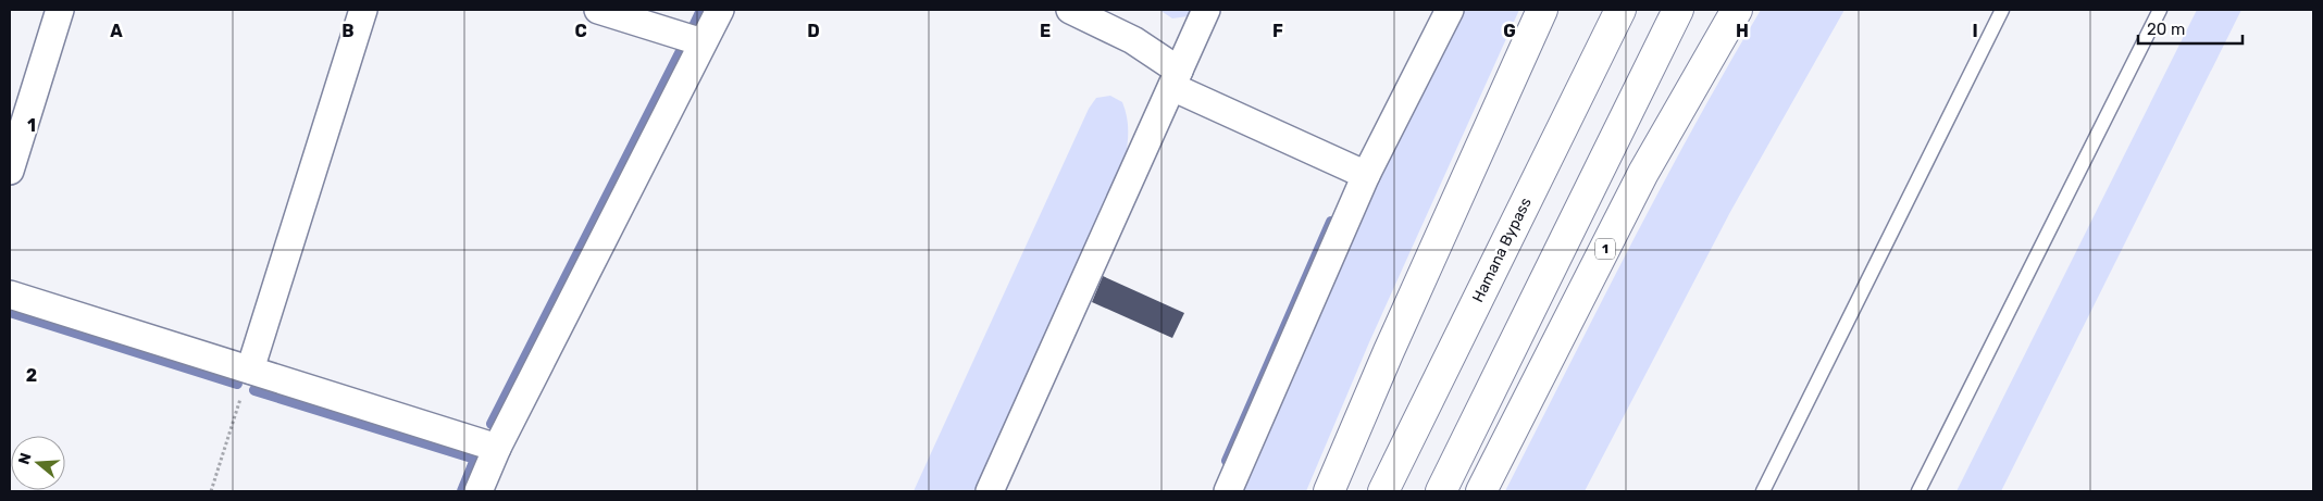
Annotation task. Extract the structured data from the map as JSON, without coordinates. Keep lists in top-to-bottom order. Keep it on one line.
{"streets":{"highway":["1","Hamana Bypass"]},"scale_bar":"20 m","north":"left","grid":{"columns":["A","B","C","D","E","F","G","H","I"],"rows":["1","2"]}}
